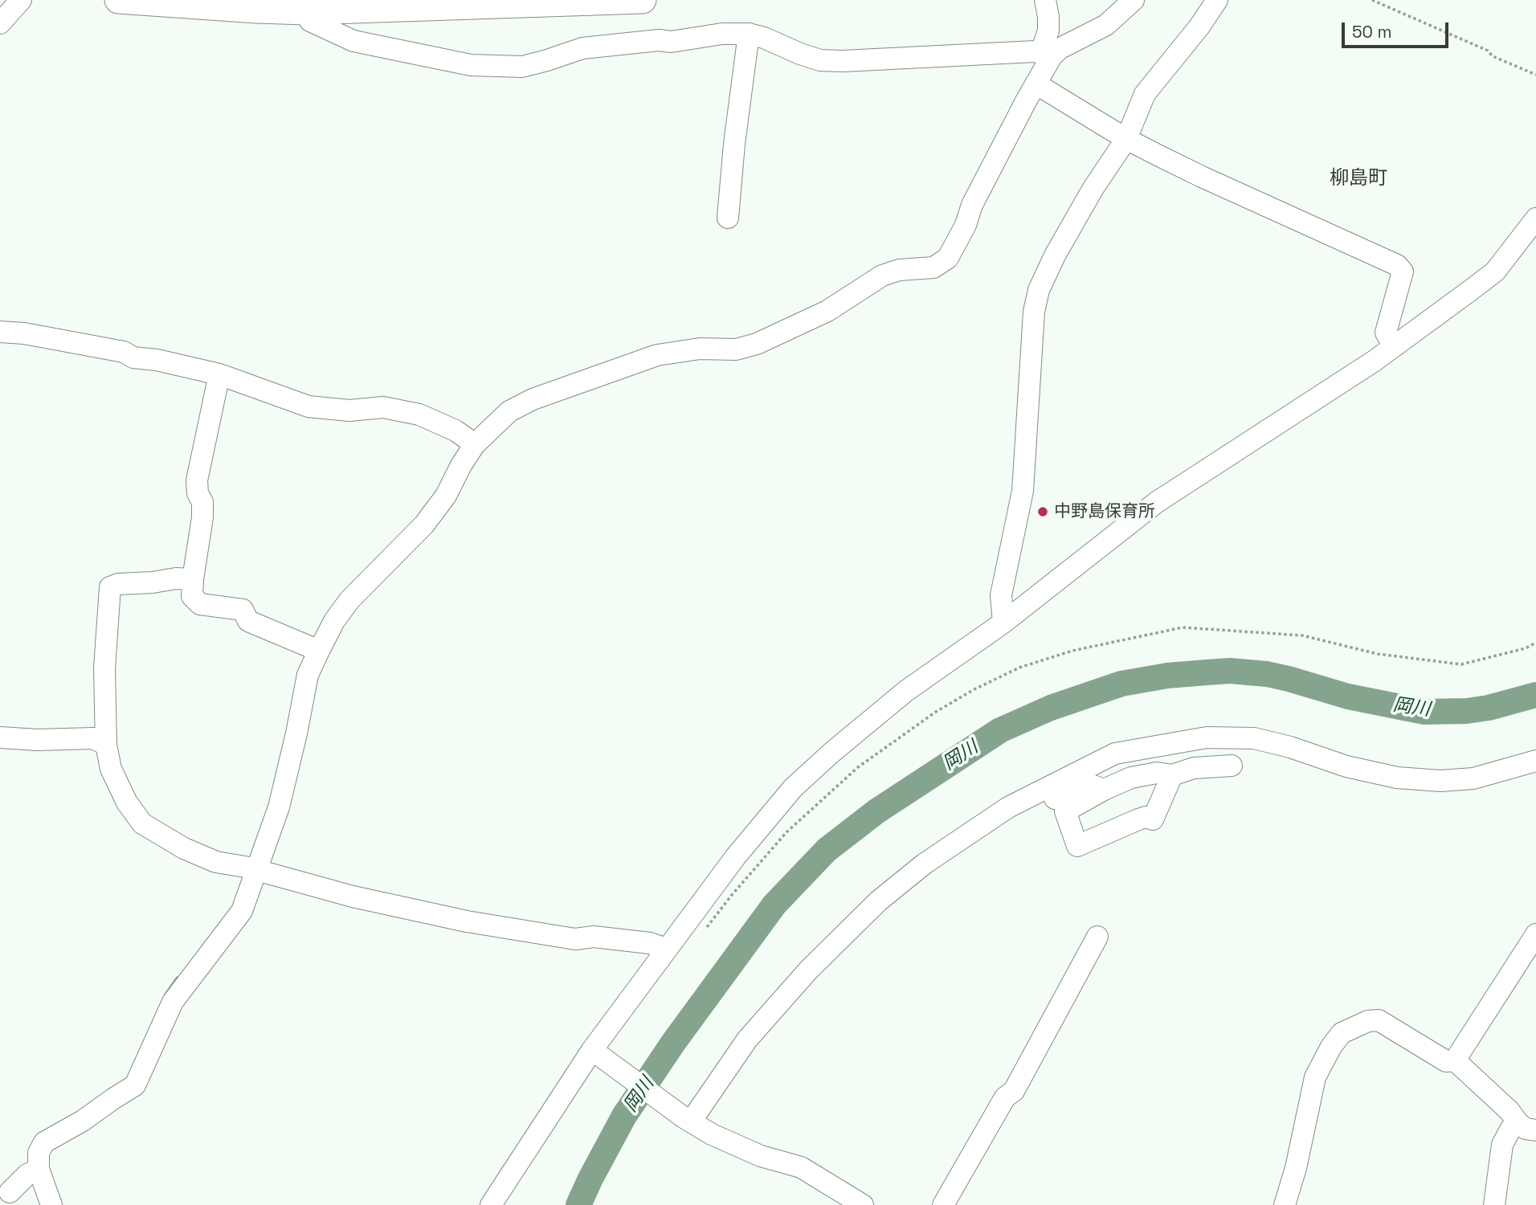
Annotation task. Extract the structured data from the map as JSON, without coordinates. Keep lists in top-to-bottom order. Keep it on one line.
{"districts":["柳島町"],"water":["岡川"],"places":["中野島保育所"],"scale_bar":"50 m"}
